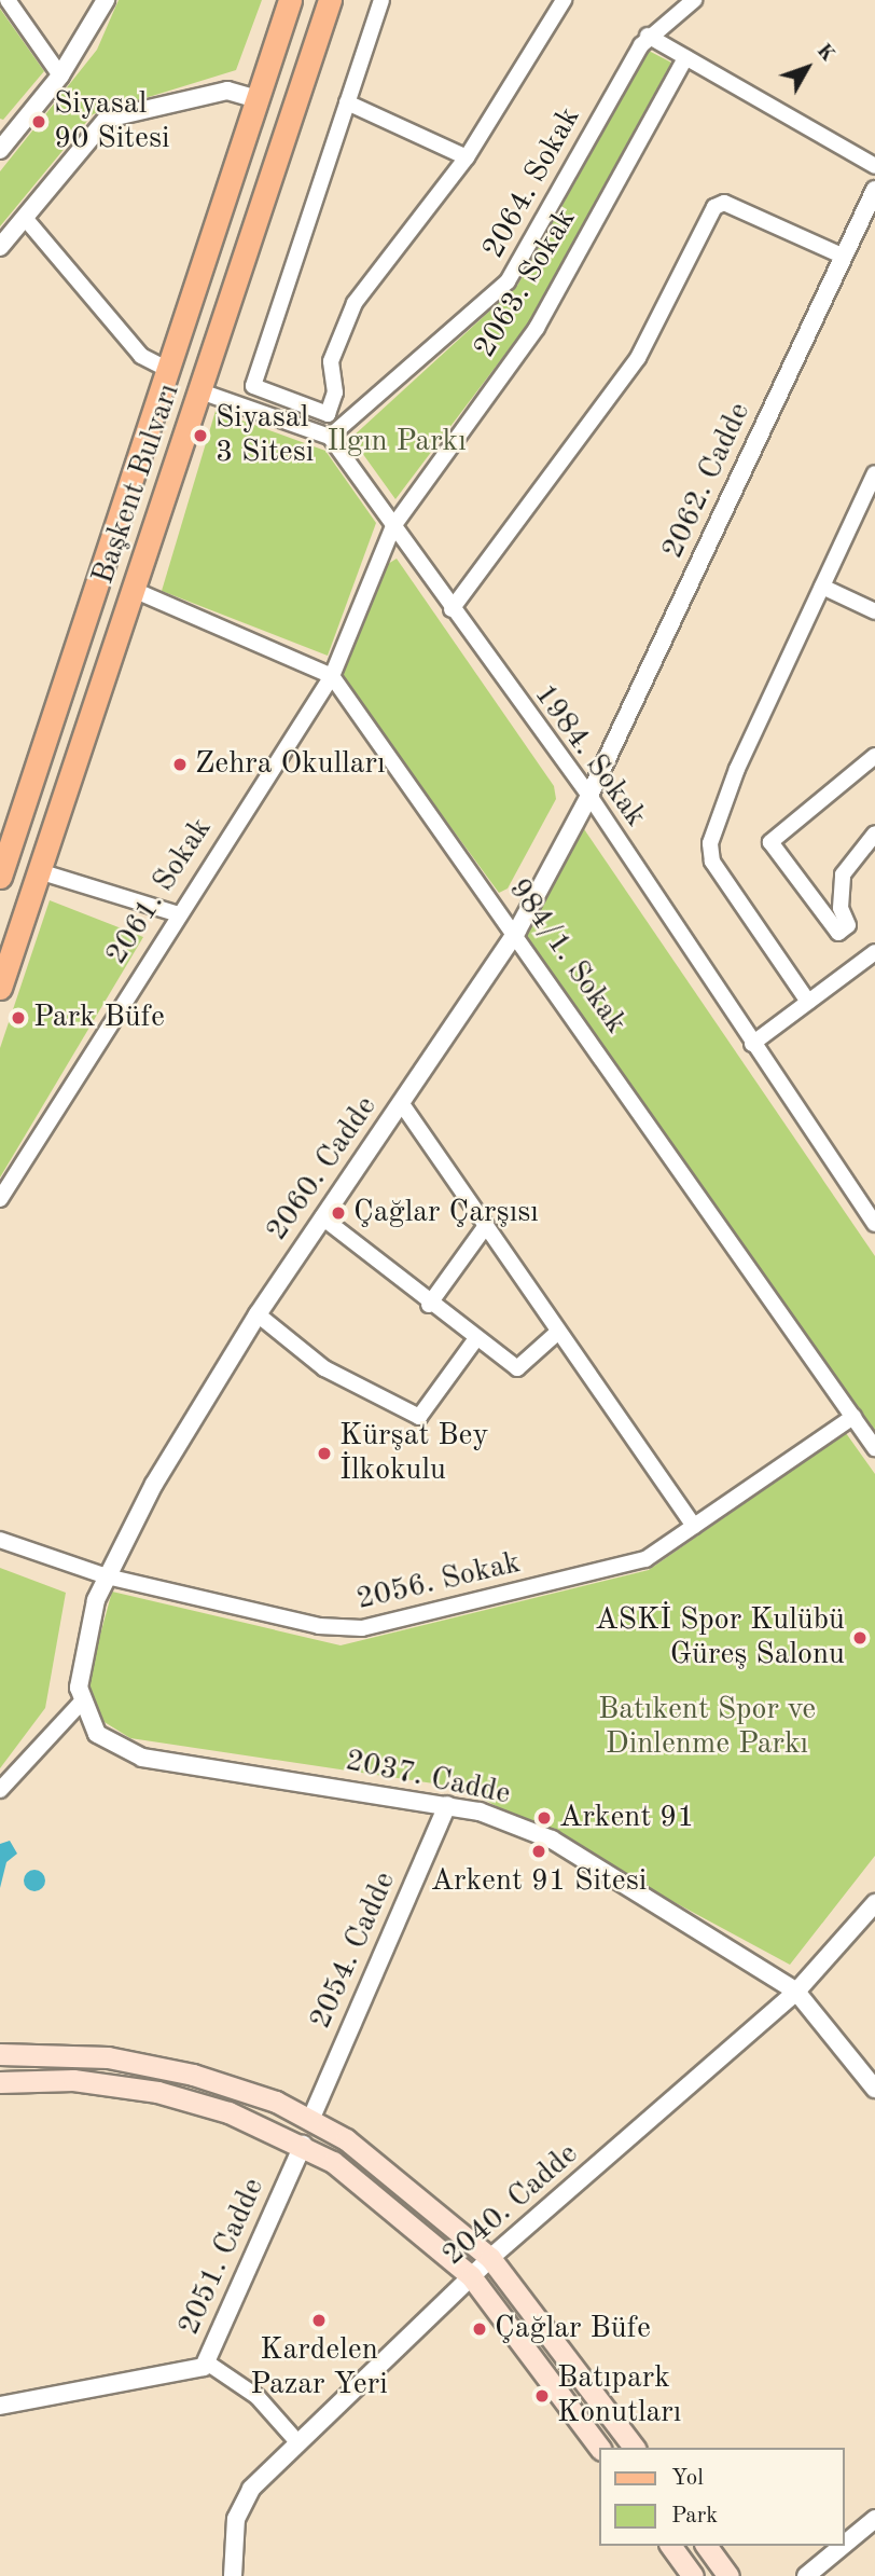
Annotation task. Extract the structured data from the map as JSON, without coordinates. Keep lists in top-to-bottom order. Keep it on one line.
{"streets":{"main road":["Başkent Bulvarı"],"street":["2064. Sokak","2063. Sokak","2062. Cadde","1984. Sokak","2061. Sokak","984/1. Sokak","2060. Cadde","2056. Sokak","2037. Cadde","2054. Cadde","2040. Cadde","2051. Cadde"]},"crossings":[["2064. Sokak","1984. Sokak"],["2063. Sokak","1984. Sokak"],["2063. Sokak","2061. Sokak"],["2062. Cadde","1984. Sokak"],["2062. Cadde","2060. Cadde"],["1984. Sokak","2061. Sokak"],["1984. Sokak","2060. Cadde"],["2061. Sokak","984/1. Sokak"],["984/1. Sokak","2060. Cadde"],["984/1. Sokak","2056. Sokak"],["2060. Cadde","2056. Sokak"],["2037. Cadde","2054. Cadde"],["2037. Cadde","2040. Cadde"]],"parks":["Ilgın Parkı","Batıkent Spor ve Dinlenme Parkı"],"places":["Siyasal 90 Sitesi","Siyasal 3 Sitesi","Zehra Okulları","Park Büfe","Çağlar Çarşısı","Kürşat Bey İlkokulu","ASKİ Spor Kulübü Güreş Salonu","Arkent 91","Arkent 91 Sitesi","Kardelen Pazar Yeri","Çağlar Büfe","Batıpark Konutları"],"legend":["Yol","Park"],"north":"top right"}
